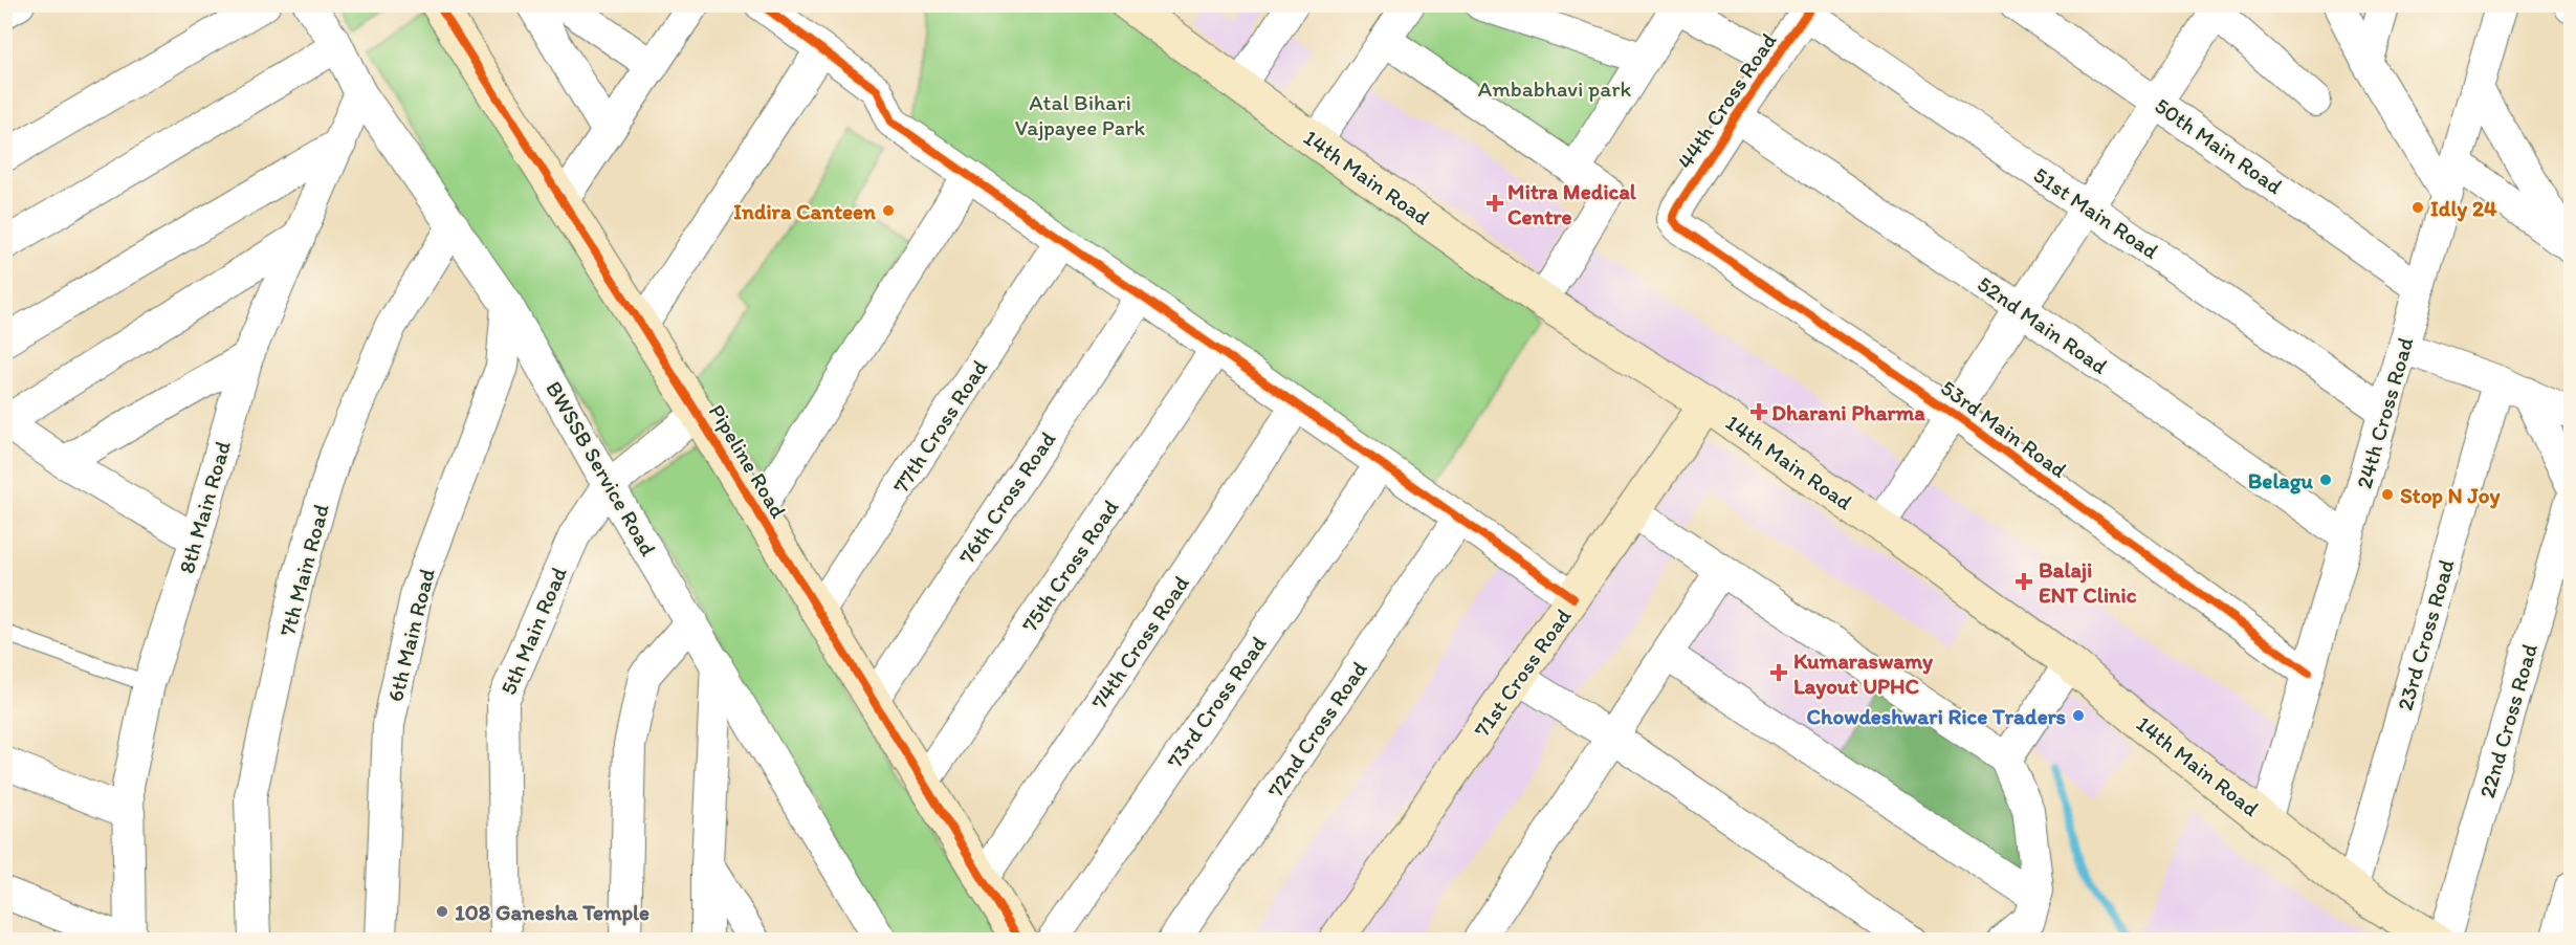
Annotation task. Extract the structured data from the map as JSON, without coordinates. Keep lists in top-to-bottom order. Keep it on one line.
{"streets":{"street":["44th Cross Road","50th Main Road","14th Main Road","51st Main Road","52nd Main Road","24th Cross Road","77th Cross Road","53rd Main Road","Pipeline Road","BWSSB Service Road","76th Cross Road","8th Main Road","75th Cross Road","7th Main Road","5th Main Road","6th Main Road","23rd Cross Road","74th Cross Road","71st Cross Road","73rd Cross Road","22nd Cross Road","72nd Cross Road"]},"crossings":[["44th Cross Road","51st Main Road"],["44th Cross Road","52nd Main Road"],["44th Cross Road","53rd Main Road"],["50th Main Road","24th Cross Road"],["14th Main Road","24th Cross Road"],["14th Main Road","23rd Cross Road"],["14th Main Road","71st Cross Road"],["51st Main Road","24th Cross Road"],["52nd Main Road","24th Cross Road"],["24th Cross Road","53rd Main Road"],["77th Cross Road","Pipeline Road"],["Pipeline Road","76th Cross Road"],["Pipeline Road","75th Cross Road"],["Pipeline Road","5th Main Road"],["Pipeline Road","74th Cross Road"],["BWSSB Service Road","8th Main Road"],["BWSSB Service Road","7th Main Road"],["BWSSB Service Road","5th Main Road"],["BWSSB Service Road","6th Main Road"]],"parks":["Ambabhavi park","Atal Bihari Vajpayee Park"],"places":{"health":["Mitra Medical Centre","Dharani Pharma","Balaji ENT Clinic","Kumaraswamy Layout UPHC"],"other":["Idly 24","Indira Canteen","Belagu","Stop N Joy","Chowdeshwari Rice Traders","108 Ganesha Temple"]}}
